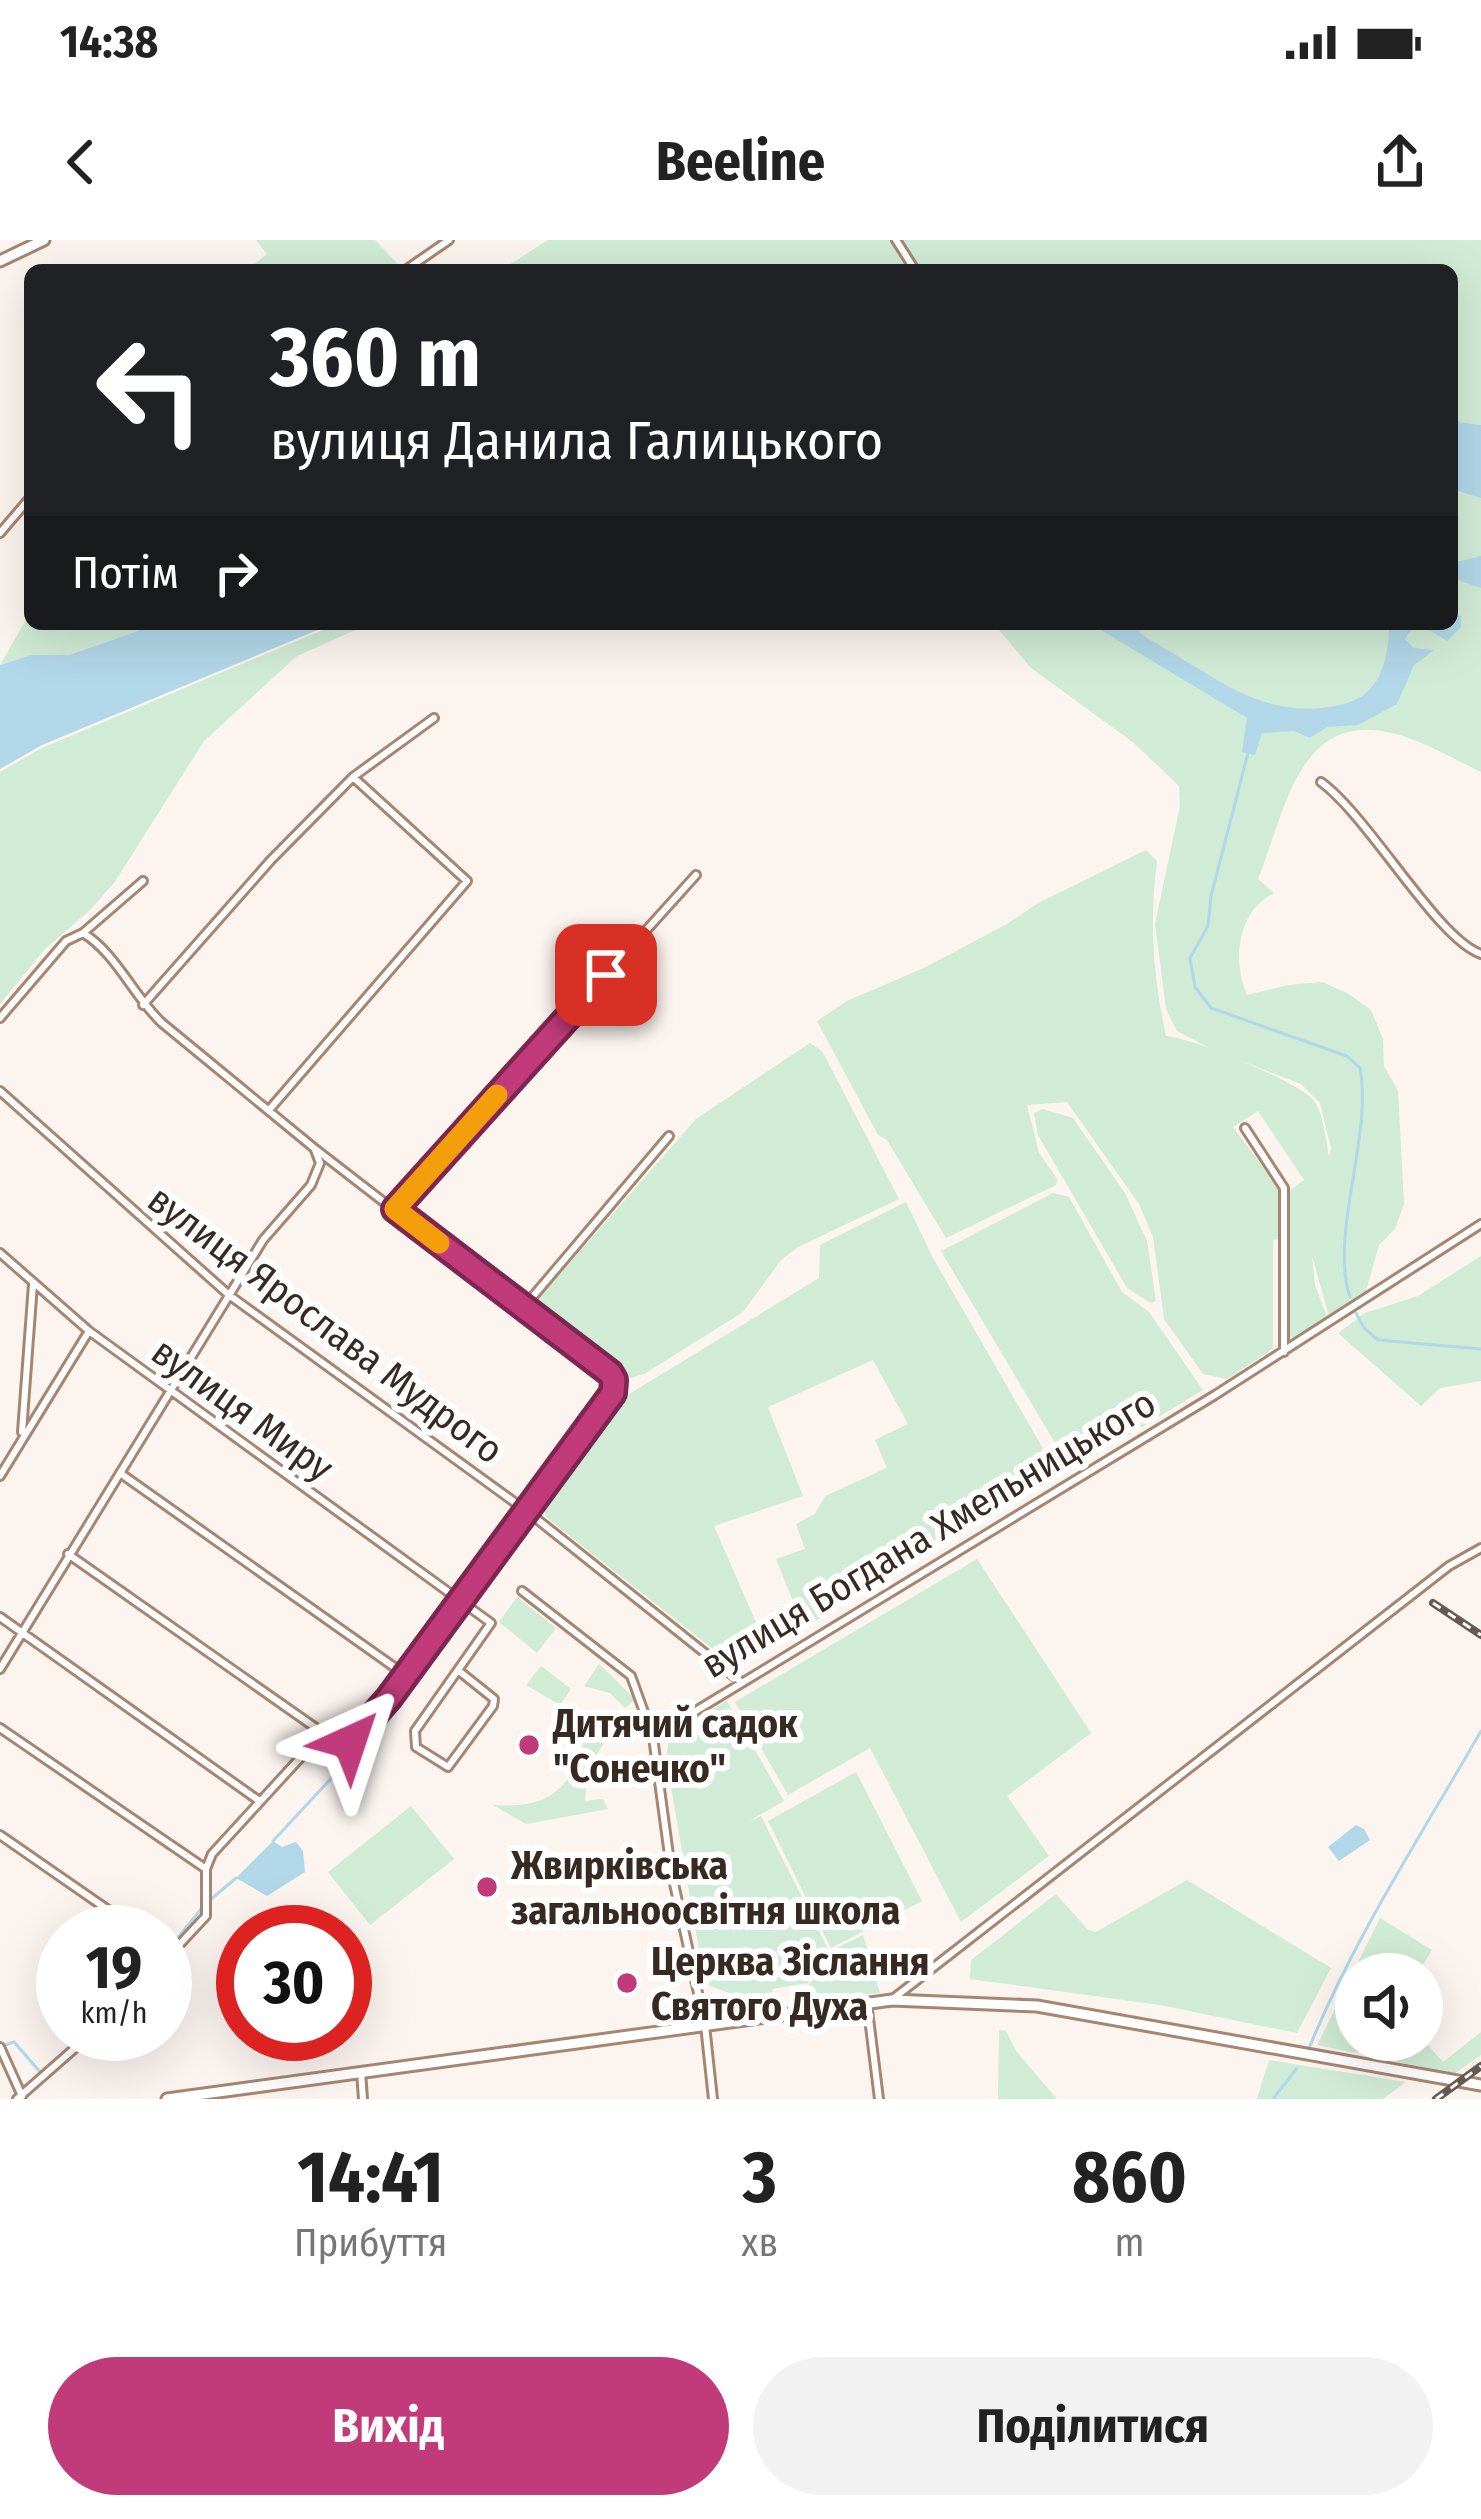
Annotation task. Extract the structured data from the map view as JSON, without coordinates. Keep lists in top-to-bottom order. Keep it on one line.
{"streets":{"street":["вулиця Ярослава Мудрого","вулиця Миру","вулиця Богдана Хмельницького"]},"crossings":[["вулиця Ярослава Мудрого","вулиця Богдана Хмельницького"]],"places":["Дитячий садок \"Сонечко\"","Жвирківська загальноосвітня школа","Церква Зіслання Святого Духа"],"page":{"status":"14:38","header":"Beeline","turn":["360 m","вулиця Данила Галицького"],"then":"Потім","speed":"19 km/h","limit":"30","eta":["14:41","Прибуття","3","хв","860","m"],"buttons":["Вихід","Поділитися"]}}
